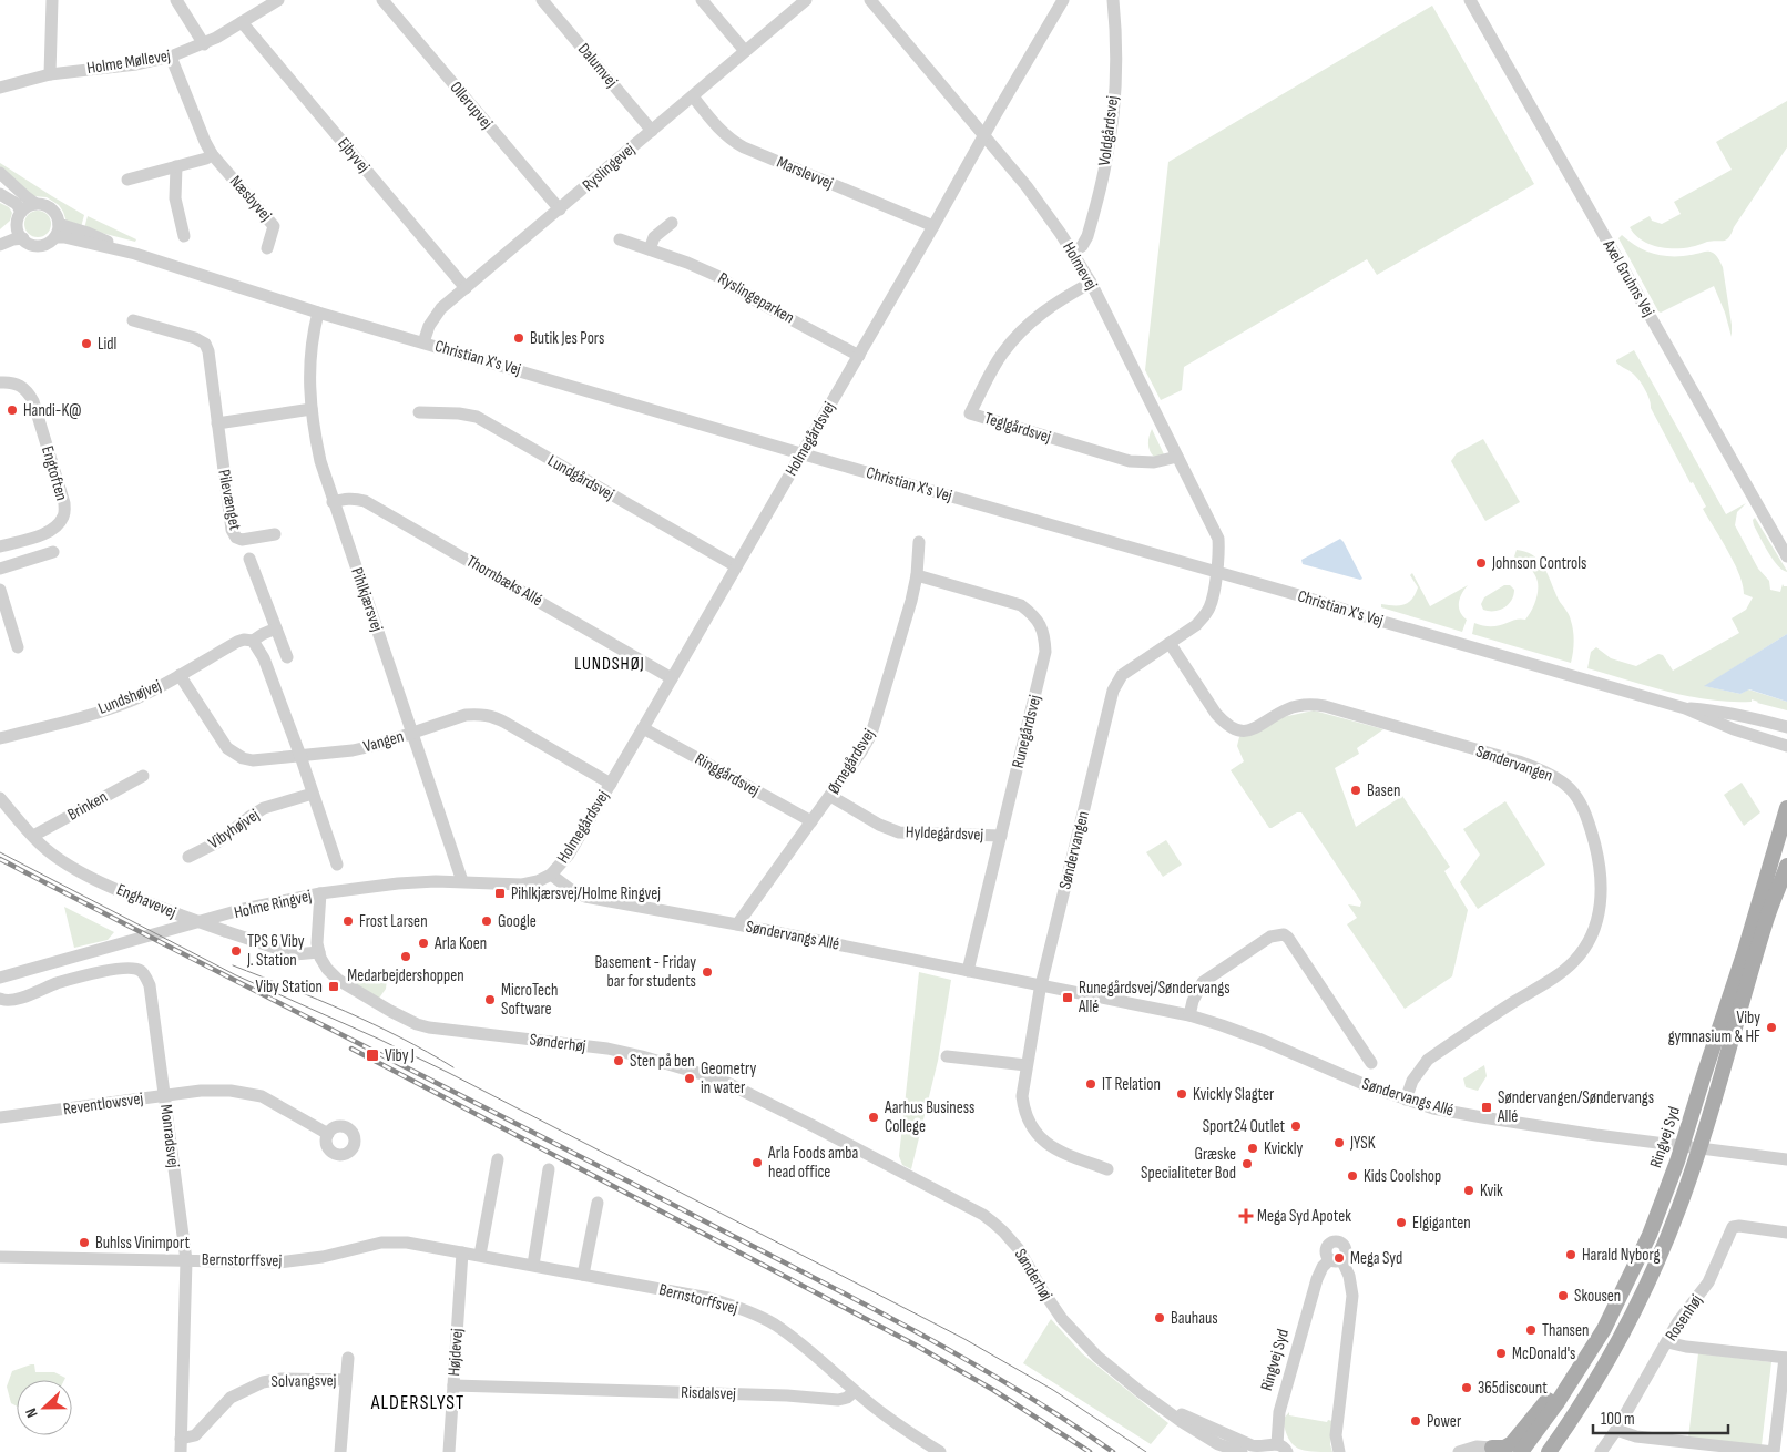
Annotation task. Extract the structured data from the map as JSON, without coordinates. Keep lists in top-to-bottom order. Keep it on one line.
{"streets":{"main road":["Ringvej Syd"],"street":["Holme Møllevej","Dalumvej","Ollerupvej","Voldgårdsvej","Ejbyvej","Ryslingevej","Marslevvej","Næsbyvej","Holmevej","Axel Gruhns Vej","Ryslingeparken","Christian X's Vej","Teglgårdsvej","Holmegårdsvej","Engtoften","Lundgårdsvej","Pilevænget","Thornbæks Allé","Pihlkjærsvej","Lundshøjvej","Runegårdsvej","Vangen","Ørnegårdsvej","Søndervangen","Ringgårdsvej","Brinken","Vibyhøjvej","Hyldegårdsvej","Enghavevej","Holme Ringvej","Søndervangs Allé","Sønderhøj","Reventlowsvej","Monradsvej","Bernstorffsvej","Rosenhøj","Højdevej","Solvangsvej","Risdalsvej"]},"crossings":[["Holme Møllevej","Ejbyvej"],["Holme Møllevej","Næsbyvej"],["Dalumvej","Ryslingevej"],["Ollerupvej","Ryslingevej"],["Voldgårdsvej","Holmevej"],["Ejbyvej","Ryslingevej"],["Ryslingevej","Marslevvej"],["Ryslingevej","Christian X's Vej"],["Marslevvej","Holmegårdsvej"],["Holmevej","Christian X's Vej"],["Holmevej","Teglgårdsvej"],["Holmevej","Holmegårdsvej"],["Holmevej","Søndervangen"],["Ryslingeparken","Holmegårdsvej"],["Christian X's Vej","Holmegårdsvej"],["Christian X's Vej","Pihlkjærsvej"],["Christian X's Vej","Søndervangen"],["Holmegårdsvej","Lundgårdsvej"],["Holmegårdsvej","Thornbæks Allé"],["Holmegårdsvej","Vangen"],["Holmegårdsvej","Ringgårdsvej"],["Holmegårdsvej","Holme Ringvej"],["Holmegårdsvej","Søndervangs Allé"],["Thornbæks Allé","Pihlkjærsvej"],["Pihlkjærsvej","Vangen"],["Pihlkjærsvej","Holme Ringvej"],["Lundshøjvej","Vangen"],["Runegårdsvej","Ørnegårdsvej"],["Runegårdsvej","Hyldegårdsvej"],["Runegårdsvej","Søndervangs Allé"],["Ørnegårdsvej","Ringgårdsvej"],["Ørnegårdsvej","Hyldegårdsvej"],["Ørnegårdsvej","Søndervangs Allé"],["Søndervangen","Søndervangs Allé"],["Brinken","Enghavevej"],["Enghavevej","Sønderhøj"],["Holme Ringvej","Søndervangs Allé"],["Holme Ringvej","Sønderhøj"],["Søndervangs Allé","Ringvej Syd"],["Sønderhøj","Ringvej Syd"],["Reventlowsvej","Monradsvej"],["Monradsvej","Bernstorffsvej"],["Monradsvej","Solvangsvej"],["Bernstorffsvej","Højdevej"],["Bernstorffsvej","Risdalsvej"],["Højdevej","Risdalsvej"]],"districts":["LUNDSHØJ","ALDERSLYST"],"places":{"other":["Butik Jes Pors","Lidl","Handi-K@","Johnson Controls","Basen","Frost Larsen","Google","Arla Koen","TPS 6 Viby J. Station","Medarbejdershoppen","Basement - Friday bar for students","MicroTech Software","Viby gymnasium & HF","Sten på ben","Geometry in water","IT Relation","Kvickly Slagter","Aarhus Business College","Sport24 Outlet","JYSK","Kvickly","Arla Foods amba head office","Græske Specialiteter Bod","Kids Coolshop","Kvik","Elgiganten","Buhlss Vinimport","Harald Nyborg","Mega Syd","Skousen","Bauhaus","Thansen","McDonald's","365discount","Power"],"transit":["Pihlkjærsvej/Holme Ringvej","Viby Station","Runegårdsvej/Søndervangs Allé","Viby J","Søndervangen/Søndervangs Allé"],"health":["Mega Syd Apotek"]},"scale_bar":"100 m","north":"left"}
